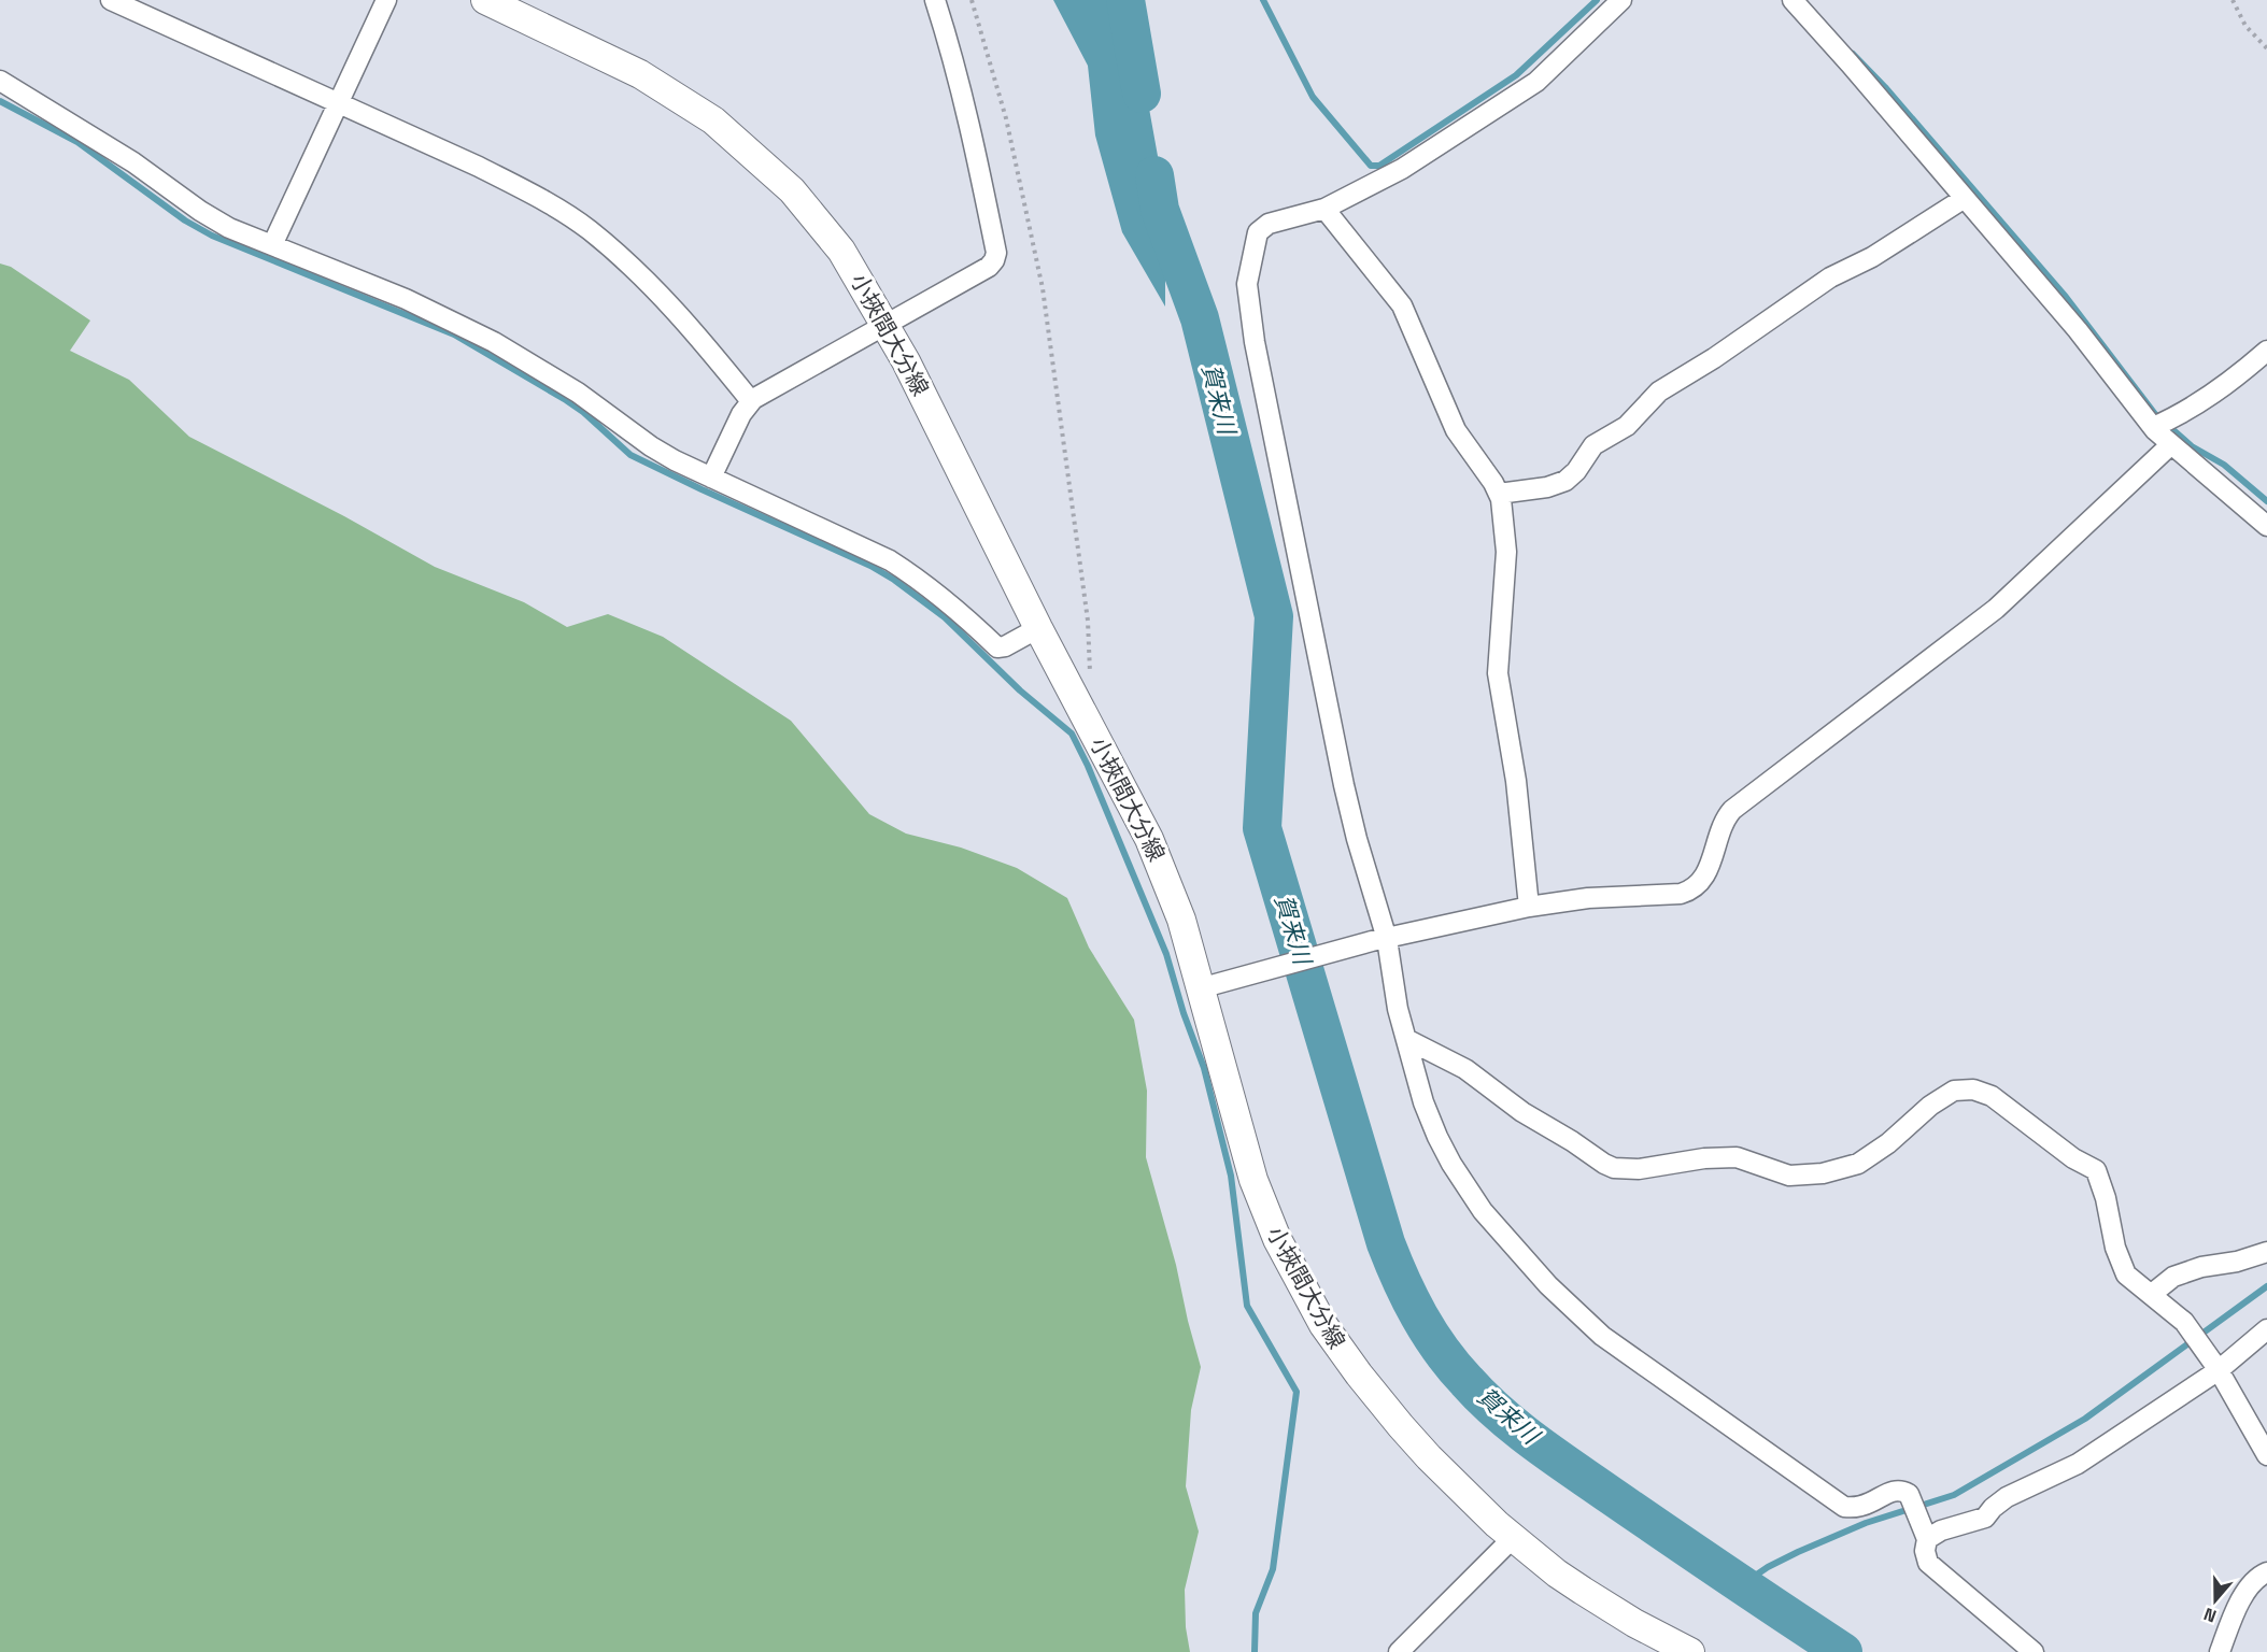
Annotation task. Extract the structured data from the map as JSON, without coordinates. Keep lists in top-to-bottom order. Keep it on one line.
{"streets":{"main road":["小挾間大分線"]},"water":["賀来川"],"north":"bottom"}
